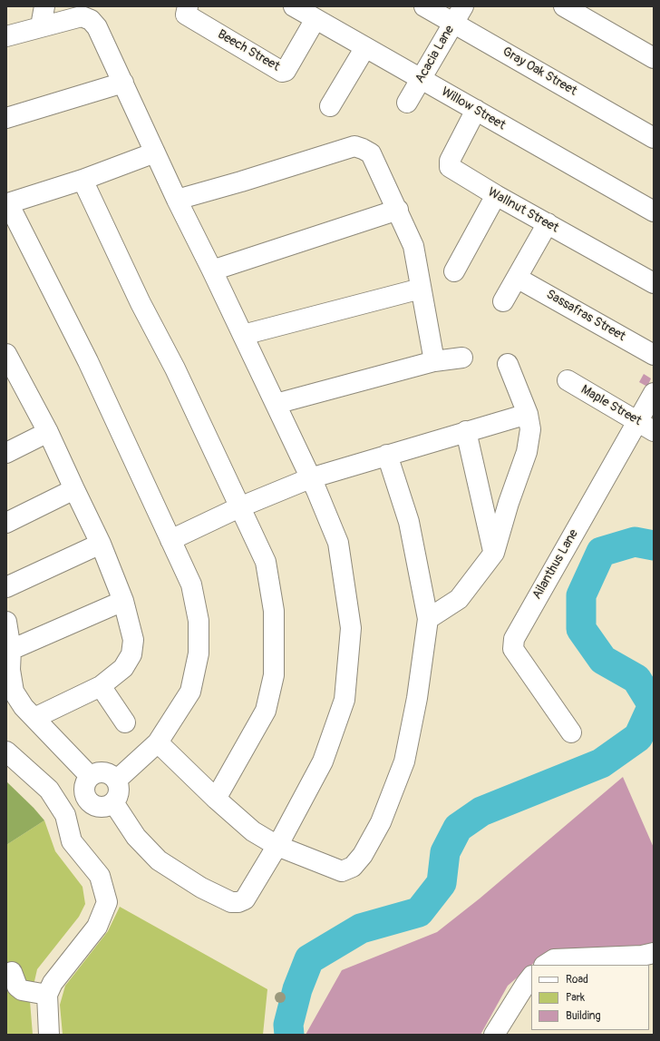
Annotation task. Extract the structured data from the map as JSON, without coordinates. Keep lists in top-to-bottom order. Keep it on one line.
{"streets":{"street":["Beech Street","Acacia Lane","Gray Oak Street","Willow Street","Wallnut Street","Sassafras Street","Maple Street","Ailanthus Lane"]},"crossings":[["Beech Street","Willow Street"],["Acacia Lane","Gray Oak Street"],["Acacia Lane","Willow Street"],["Willow Street","Wallnut Street"],["Maple Street","Ailanthus Lane"]],"legend":["Road","Park","Building"]}
